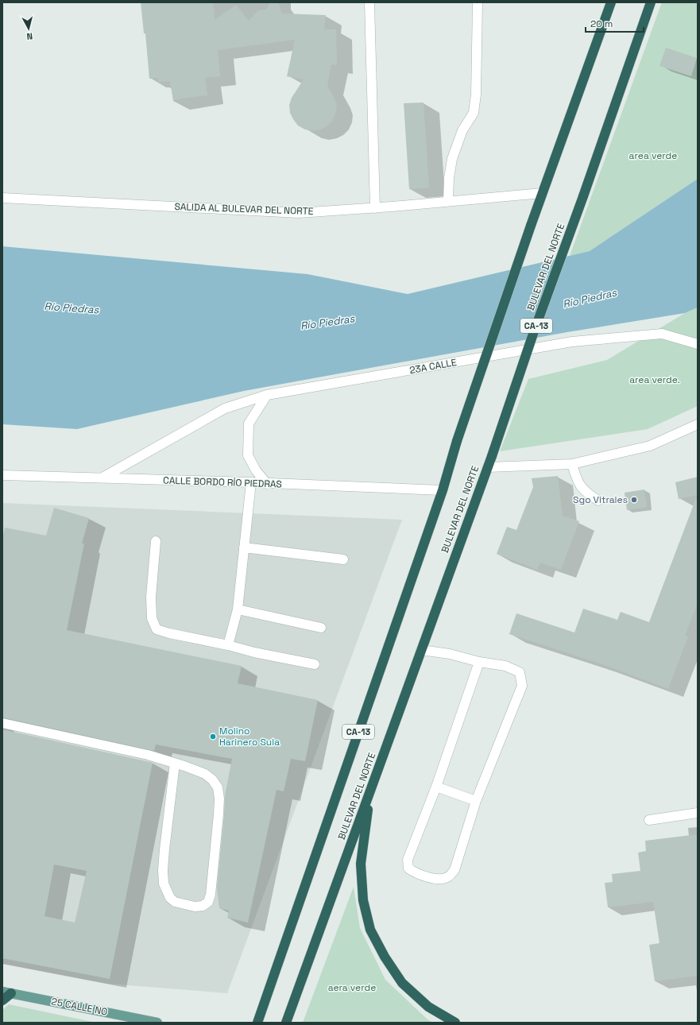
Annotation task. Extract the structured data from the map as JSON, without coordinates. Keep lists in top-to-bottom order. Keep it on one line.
{"streets":{"highway":["BULEVAR DEL NORTE","CA-13"],"main road":["25 CALLE NO"],"street":["SALIDA AL BULEVAR DEL NORTE","23A CALLE","CALLE BORDO RÍO PIEDRAS"]},"crossings":[["SALIDA AL BULEVAR DEL NORTE","BULEVAR DEL NORTE"],["BULEVAR DEL NORTE","CALLE BORDO RÍO PIEDRAS"],["23A CALLE","CALLE BORDO RÍO PIEDRAS"]],"water":["Río Piedras"],"parks":["area verde","area verde.","aera verde"],"places":["Sgo Vitrales","Molino Harinero Sula"],"scale_bar":"20 m","north":"bottom"}
